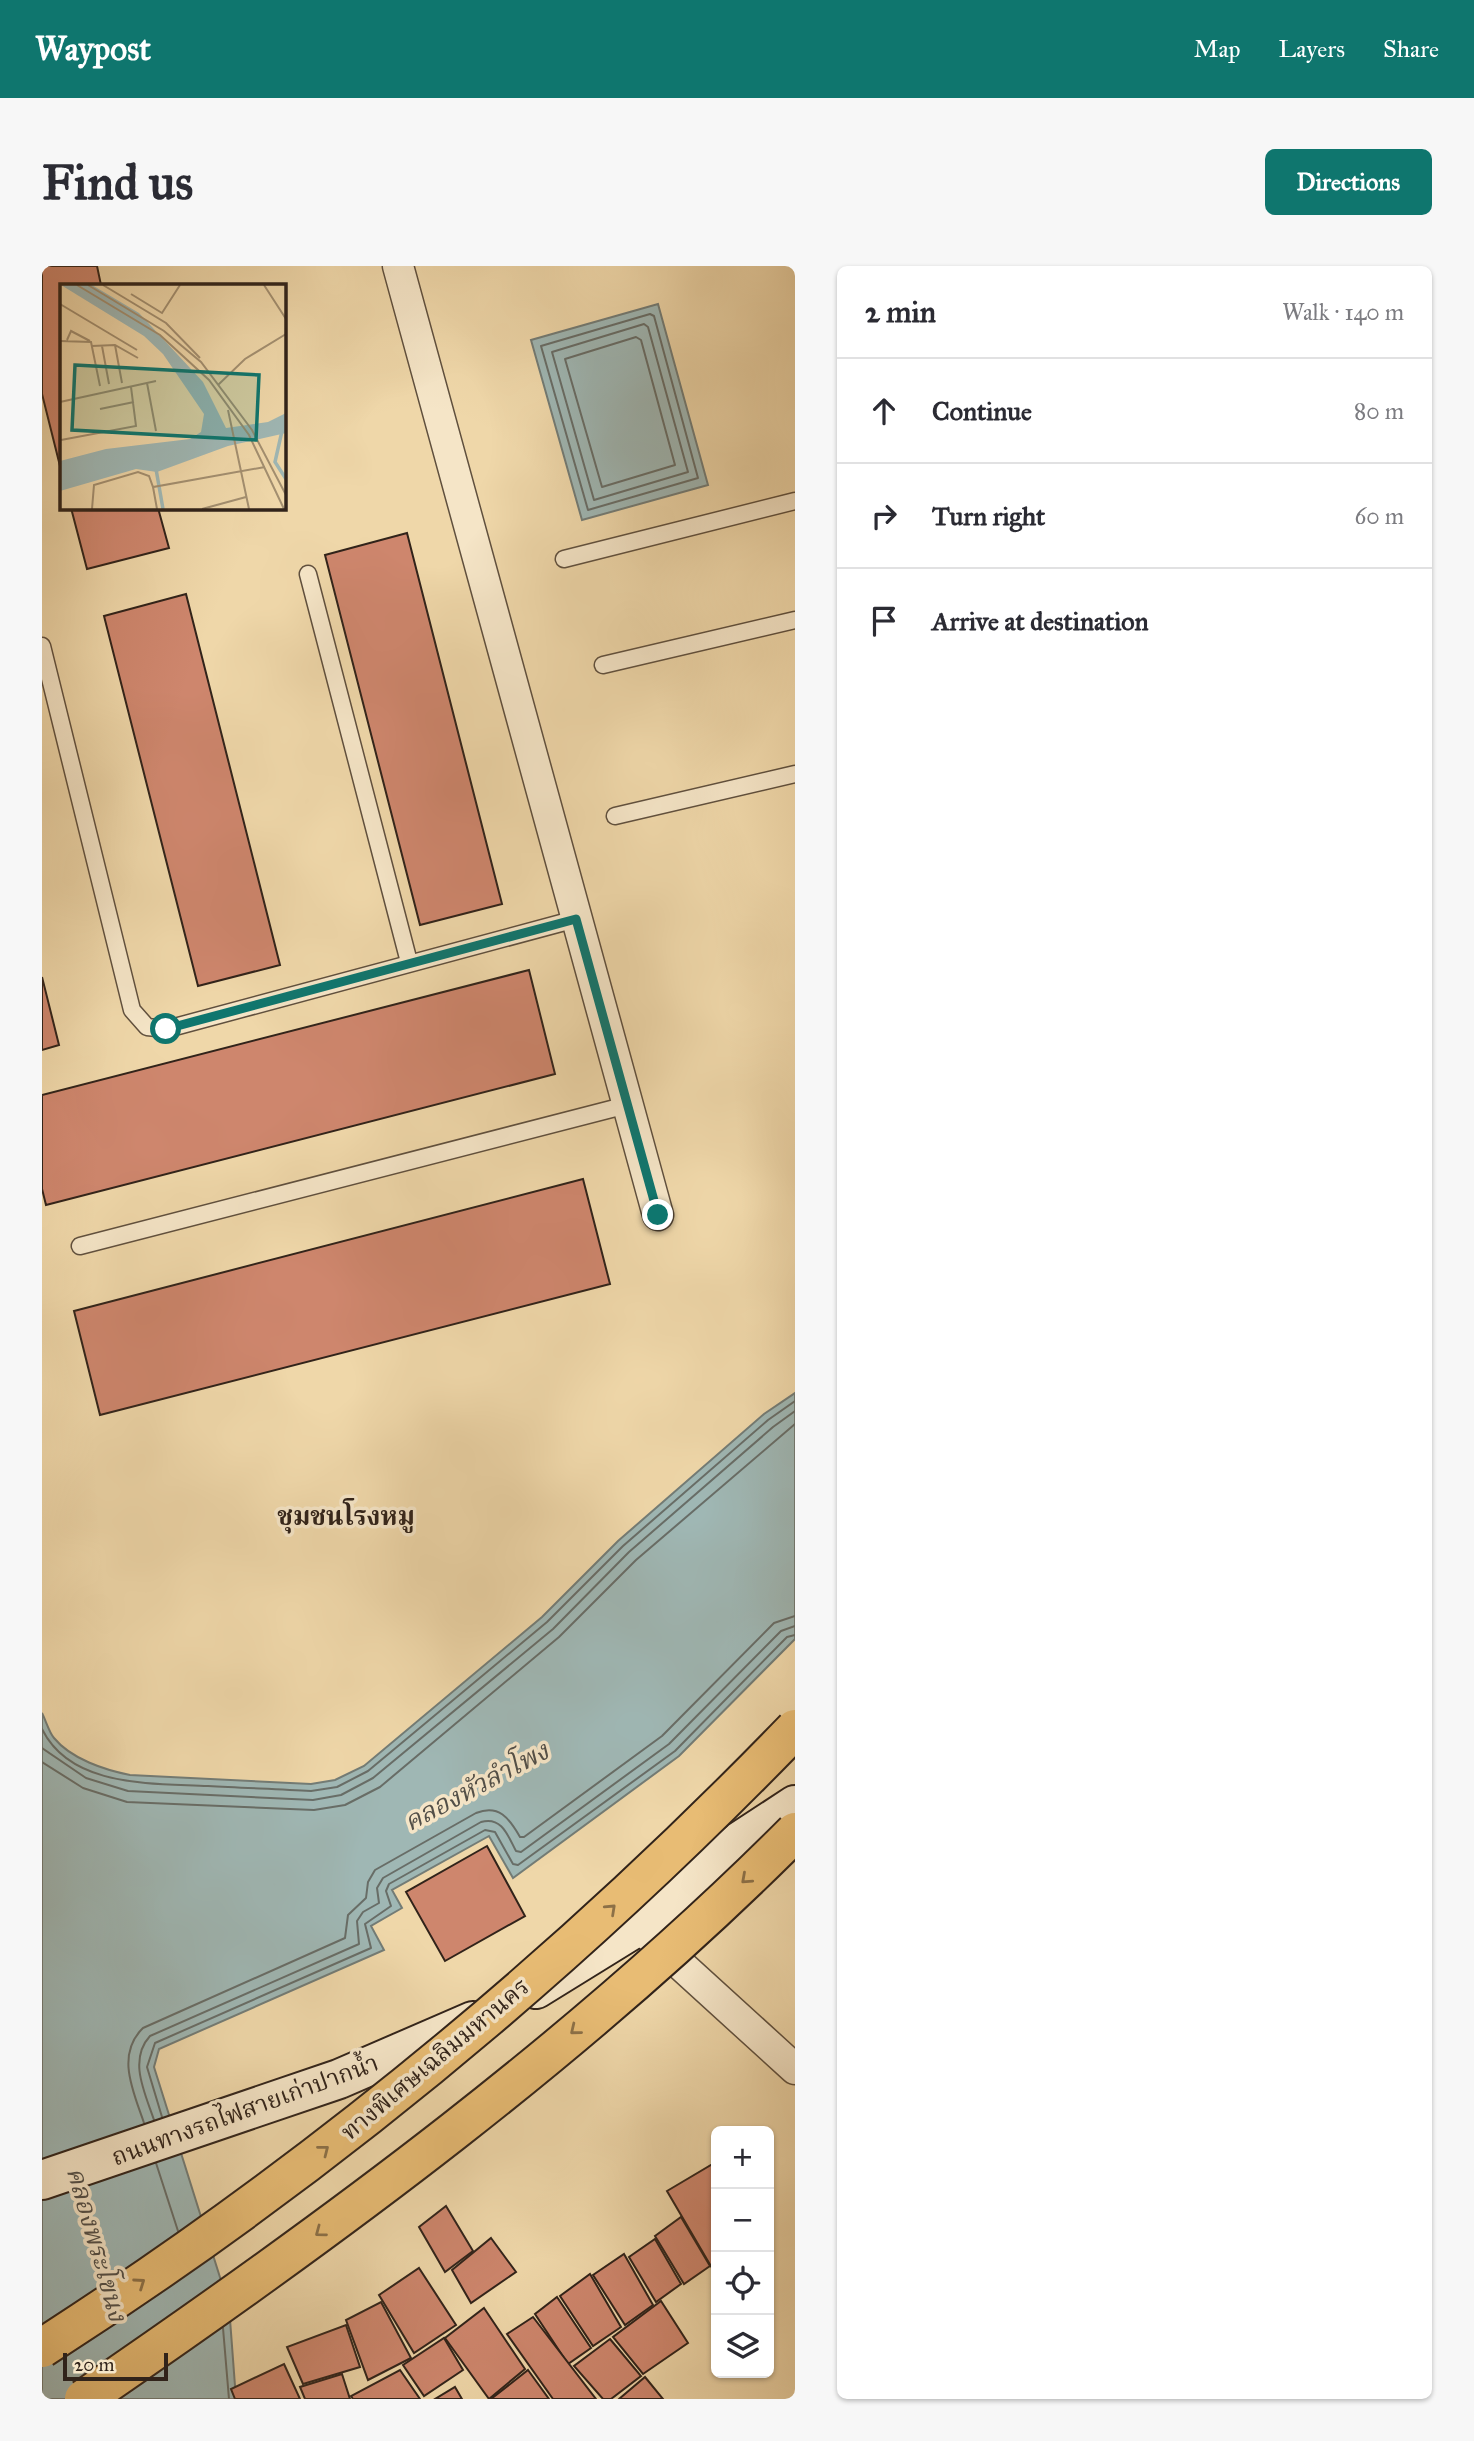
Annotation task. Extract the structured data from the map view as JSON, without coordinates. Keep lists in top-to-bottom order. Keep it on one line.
{"streets":{"highway":["ทางพิเศษเฉลิมมหานคร"],"main road":["ถนนทางรถไฟสายเก่าปากน้ำ"]},"districts":["ชุมชนโรงหมู"],"water":["คลองหัวลำโพง","คลองพระโขนง"],"scale_bar":"20 m","page":{"header":"Waypost","nav":["Map","Layers","Share"],"buttons":"Directions","title":"Find us","heading":["2 min","Walk · 140 m"],"list":[["Continue","80 m"],["Turn right","60 m"],"Arrive at destination"],"map_buttons":["+","−"],"scale":"20 m"}}
